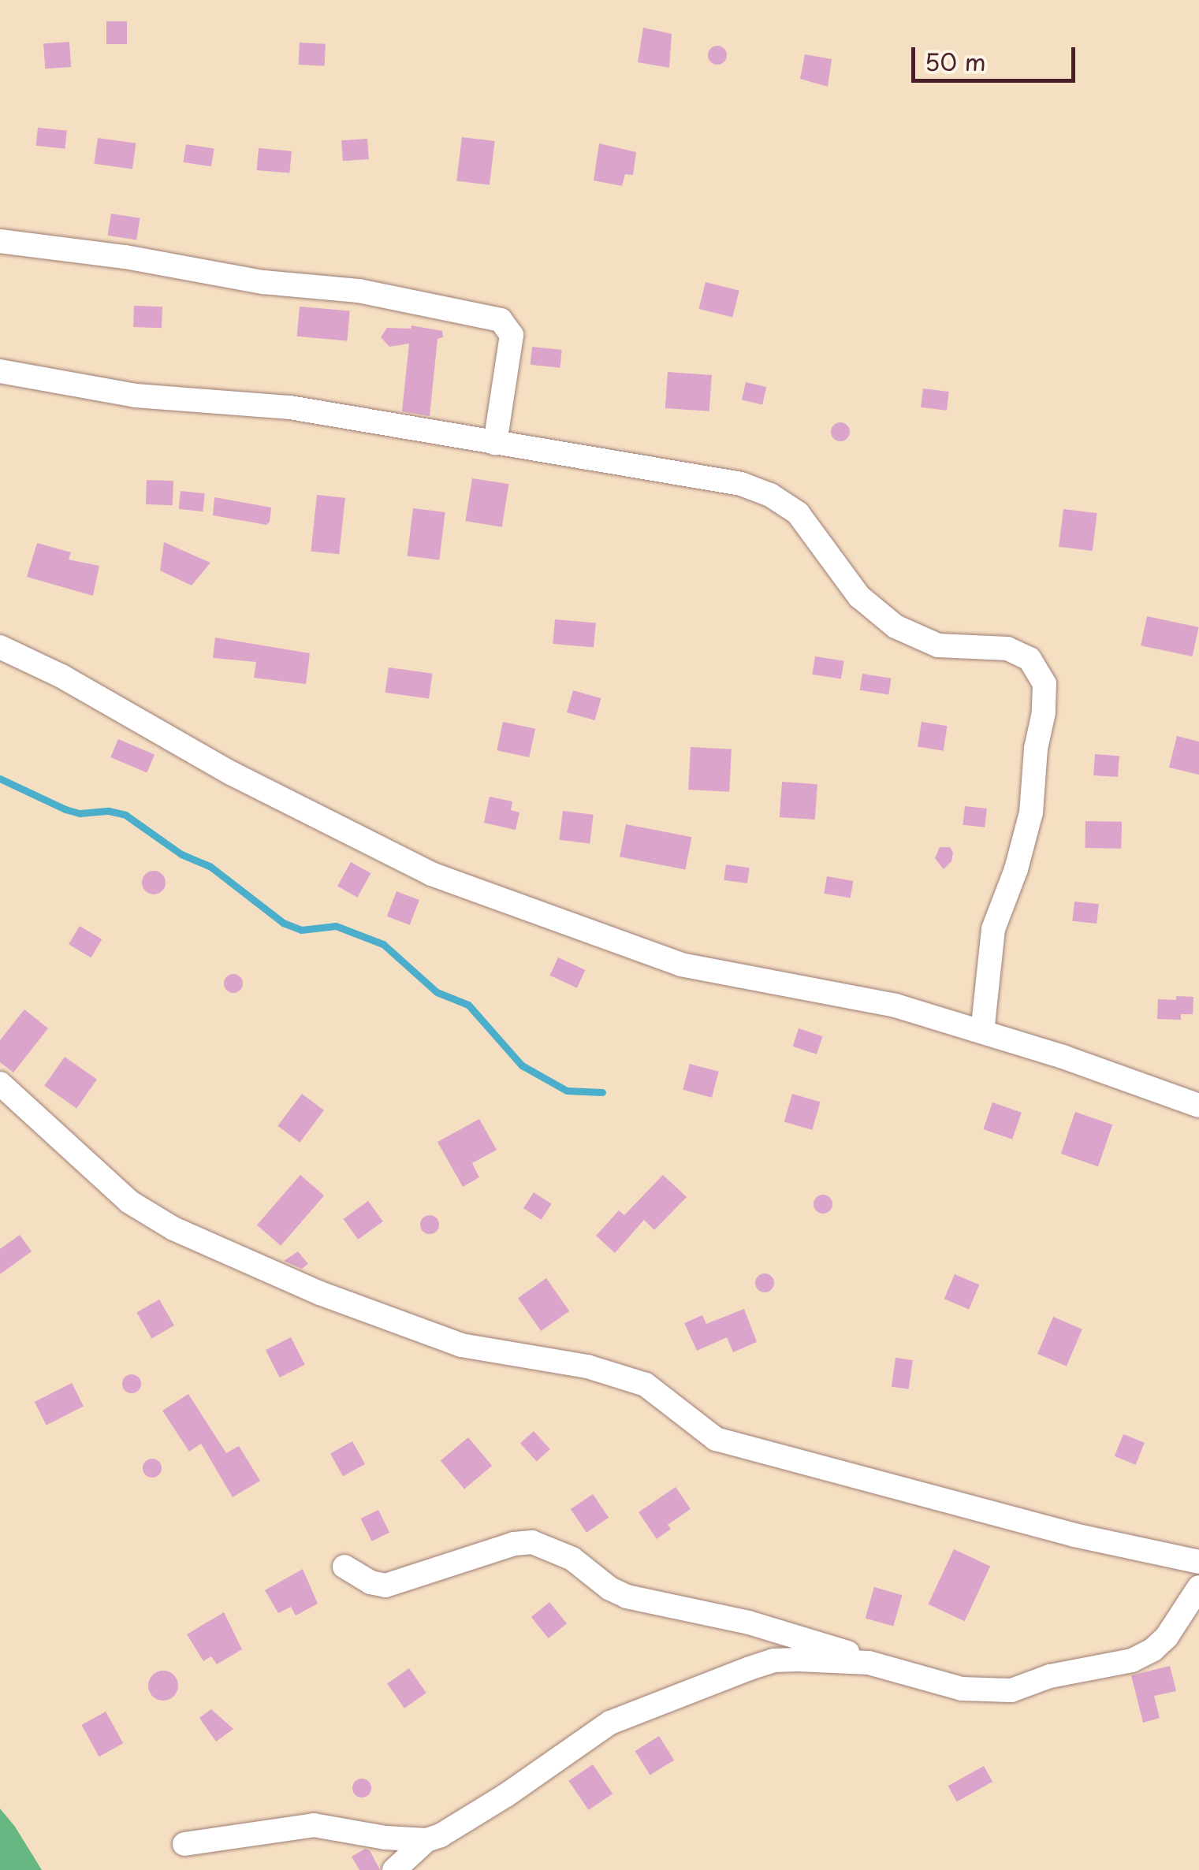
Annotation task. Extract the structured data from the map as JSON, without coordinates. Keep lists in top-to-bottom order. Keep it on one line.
{"scale_bar":"50 m"}
